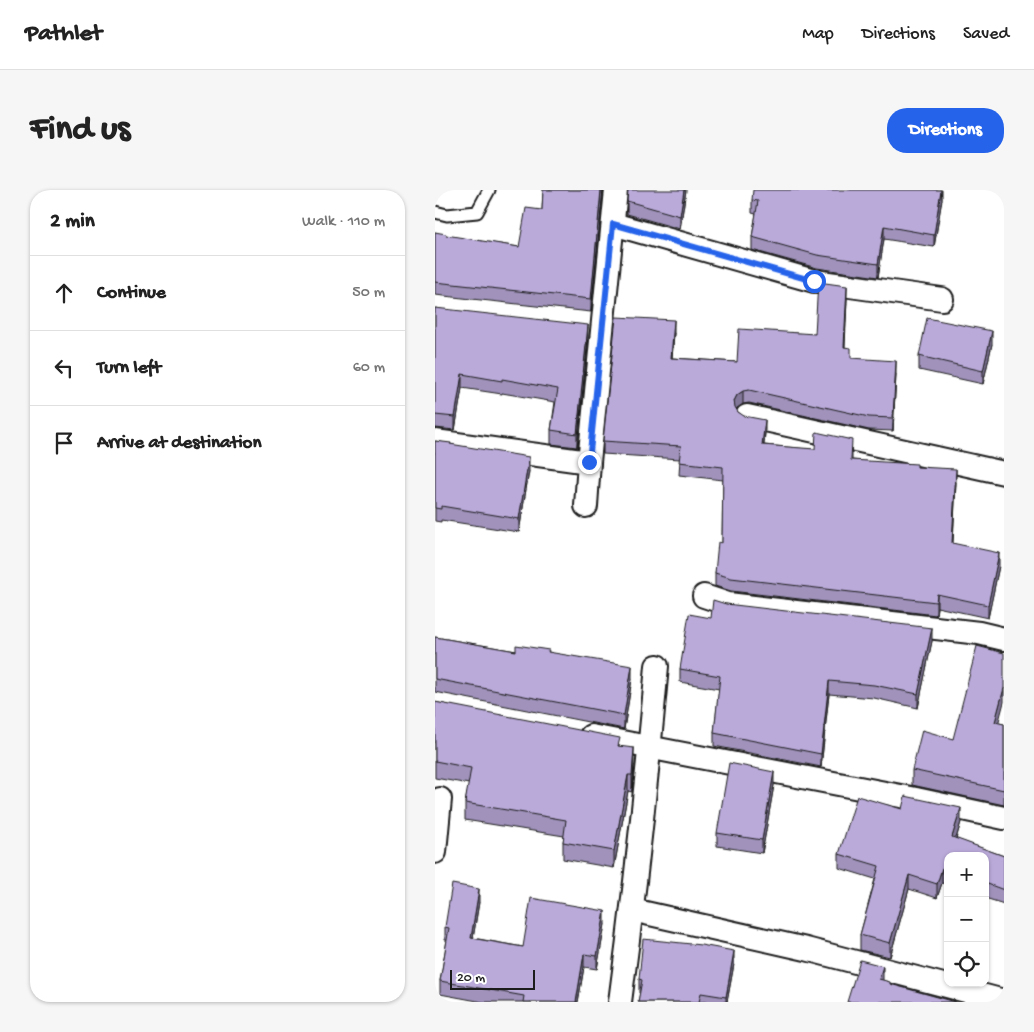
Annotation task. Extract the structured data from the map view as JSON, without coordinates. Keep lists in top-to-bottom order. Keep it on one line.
{"scale_bar":"20 m","page":{"header":"Pathlet","nav":["Map","Directions","Saved"],"buttons":"Directions","title":"Find us","heading":["2 min","Walk · 110 m"],"list":[["Continue","50 m"],["Turn left","60 m"],"Arrive at destination"],"map_buttons":["+","−"],"scale":"20 m"}}
